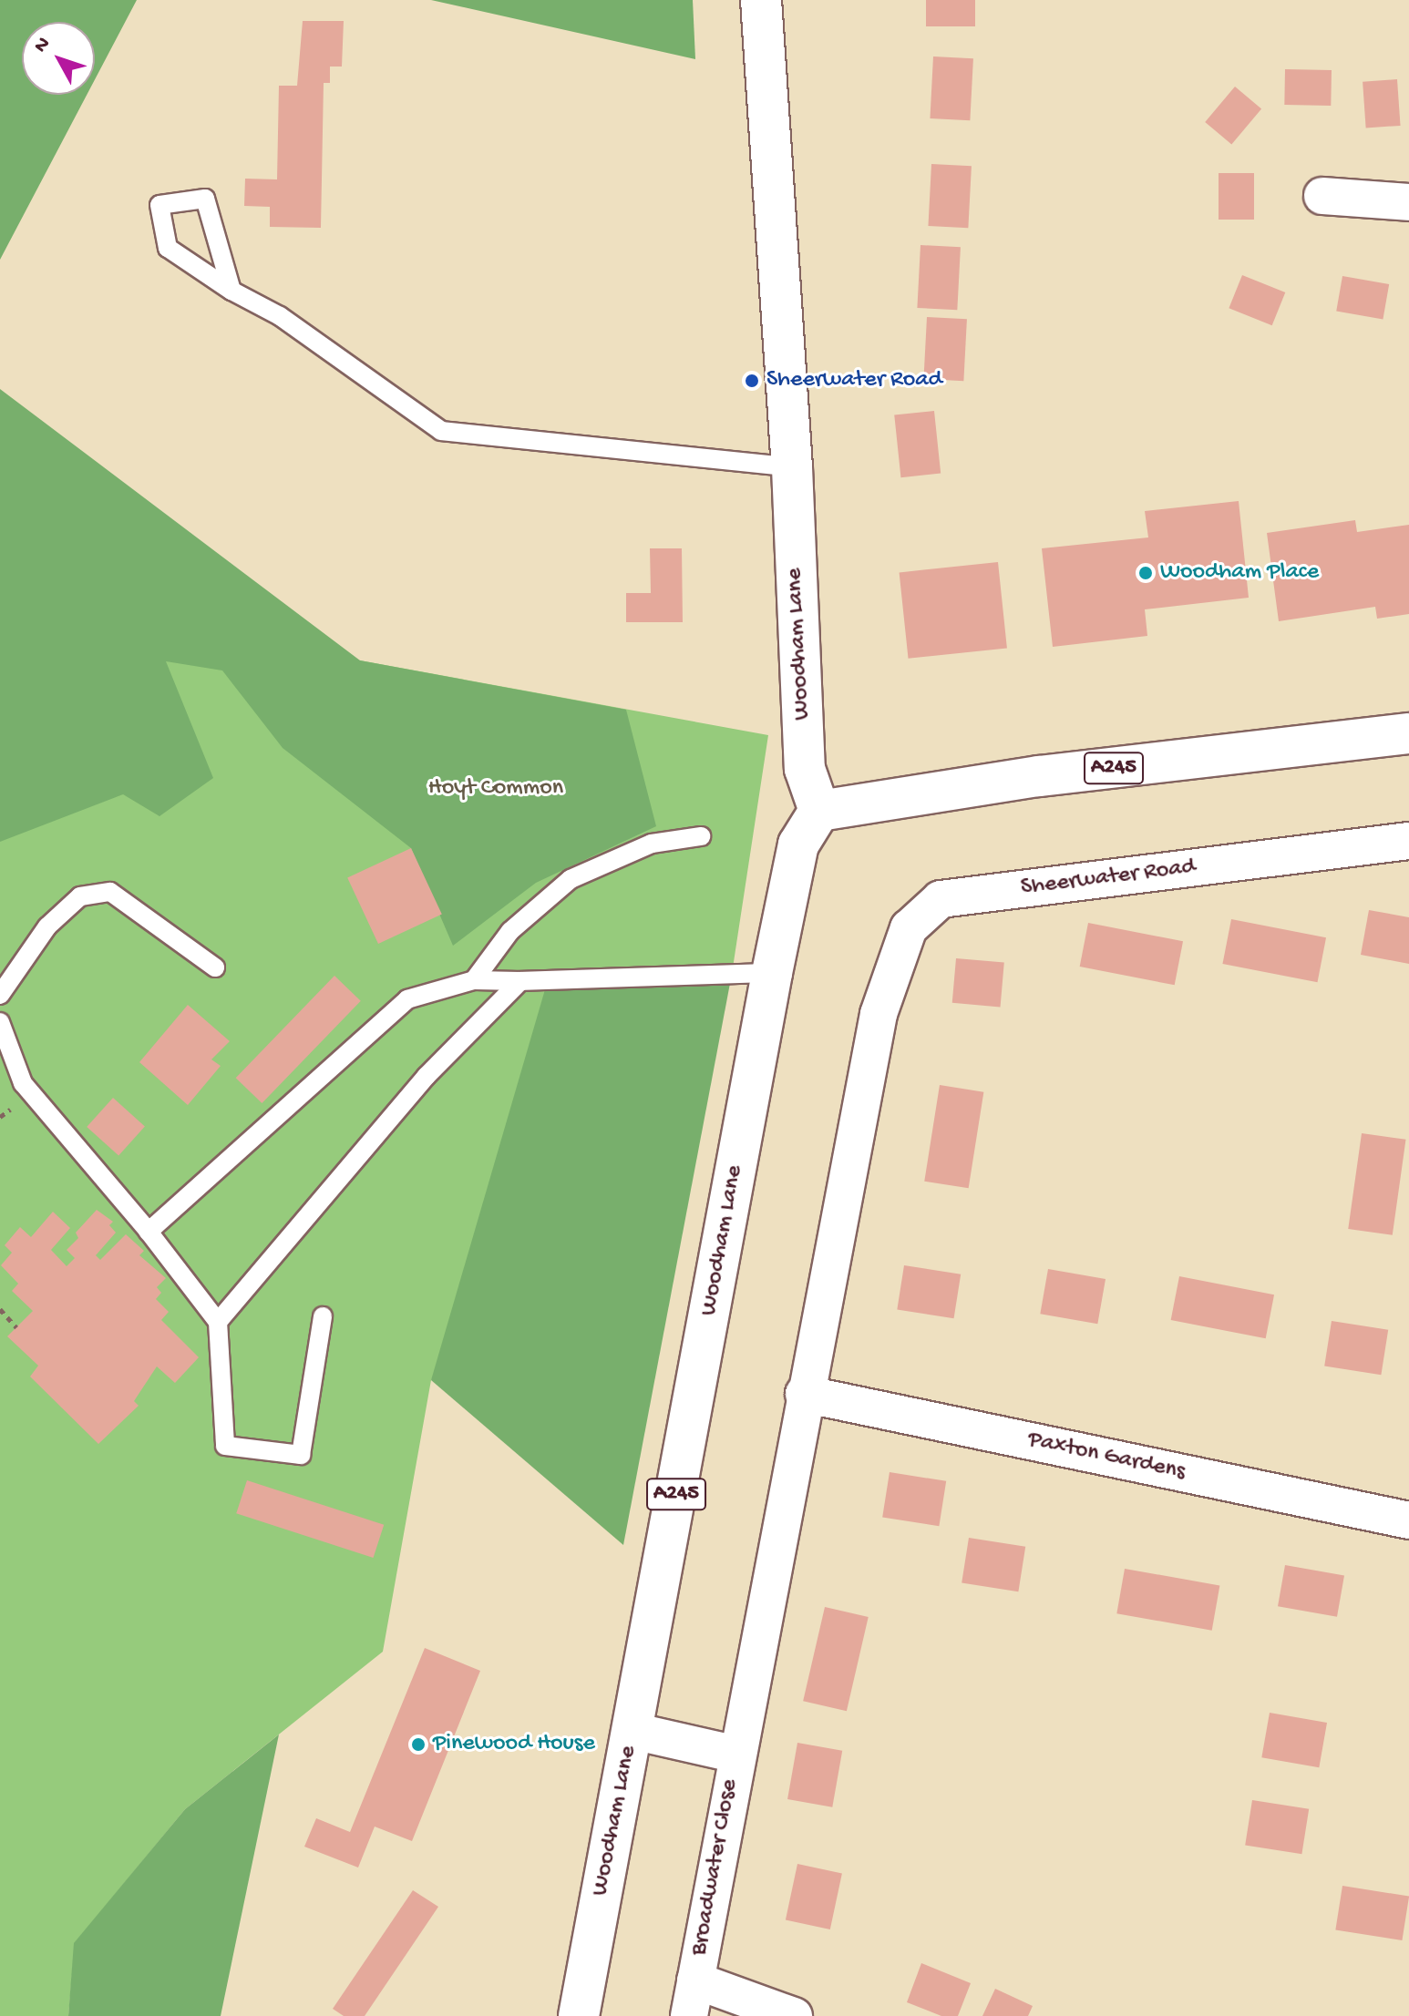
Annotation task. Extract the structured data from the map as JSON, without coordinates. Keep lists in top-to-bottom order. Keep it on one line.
{"streets":{"main road":["Woodham Lane","A245"],"street":["Sheerwater Road","Paxton Gardens","Broadwater Close"]},"crossings":[["Woodham Lane","A245"],["Sheerwater Road","Paxton Gardens"]],"parks":["Hoyt Common"],"places":["Sheerwater Road","Woodham Place","Pinewood House"],"north":"top left"}
